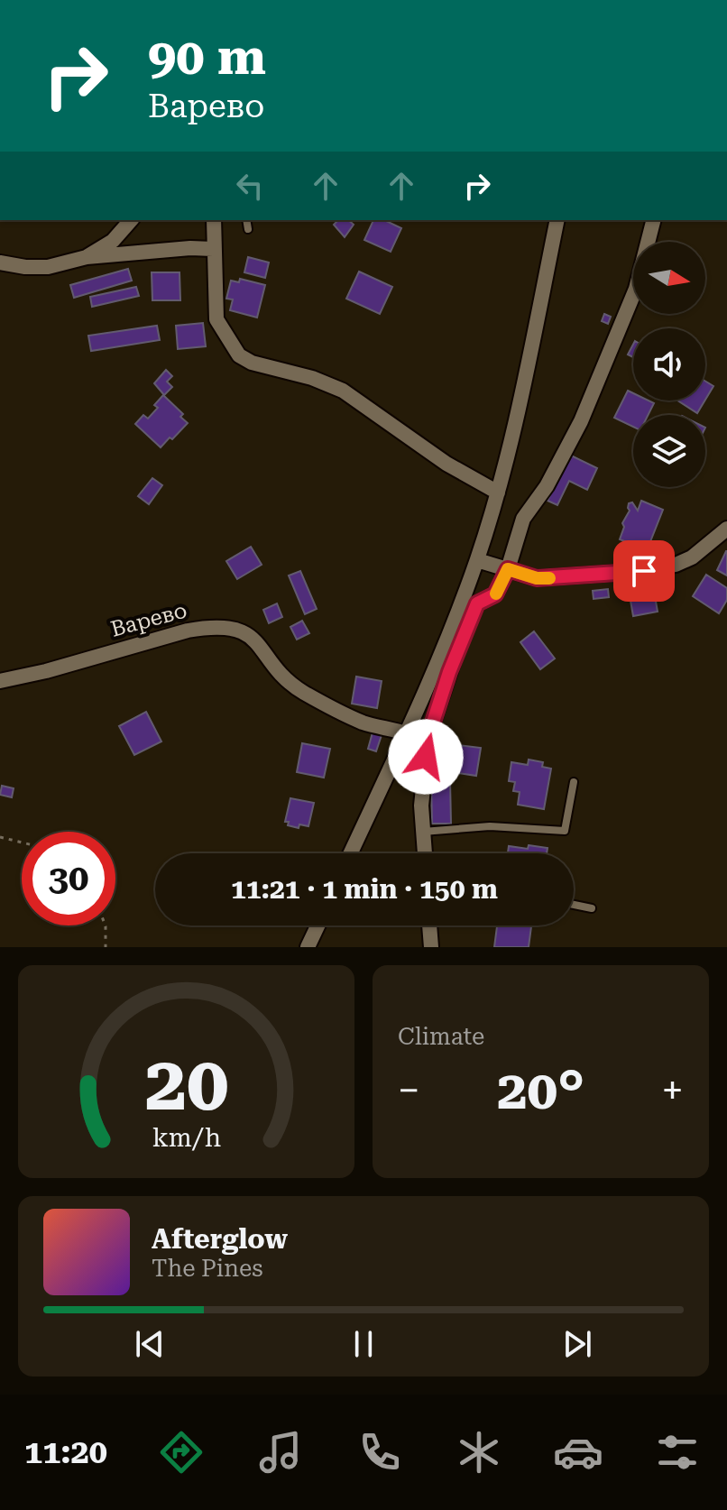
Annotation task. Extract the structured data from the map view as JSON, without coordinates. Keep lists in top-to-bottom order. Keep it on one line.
{"streets":{"street":["Варево"]},"north":"right","page":{"turn":["90 m","Варево"],"limit":"30","trip":"11:21 · 1 min · 150 m","tile":"Climate","heat":["−","20°","+"],"song":["Afterglow","The Pines"],"tabs":"11:20","gauge":["20","km/h"]}}
